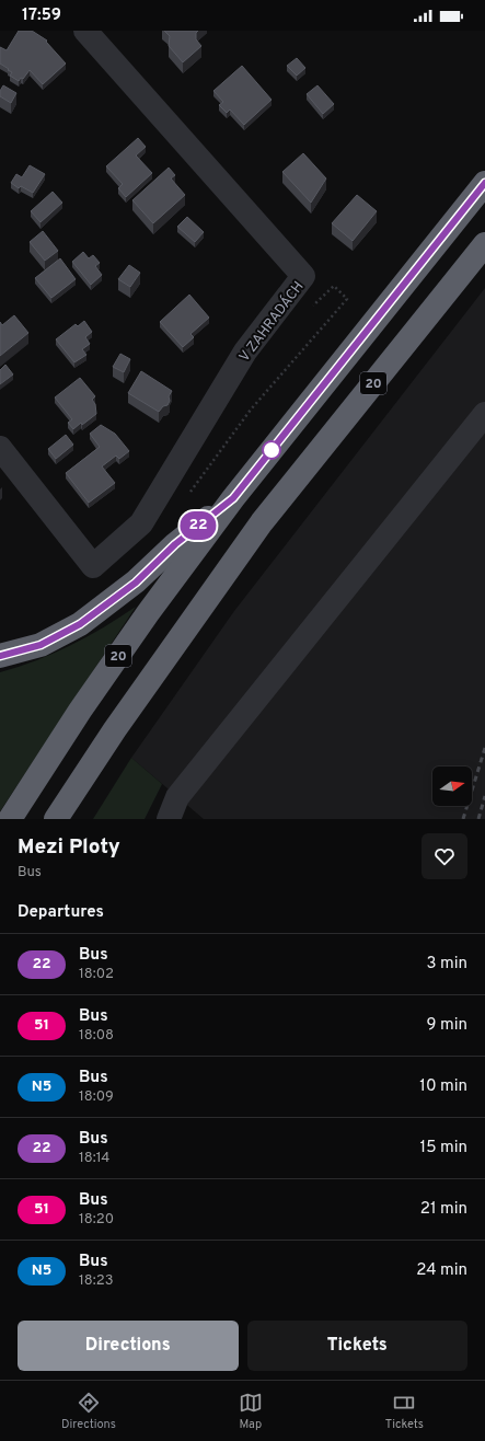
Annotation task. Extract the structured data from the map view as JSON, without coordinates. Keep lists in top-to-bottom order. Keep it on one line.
{"streets":{"highway":["20"],"street":["V ZAHRADÁCH"]},"lines":["bus line 22"],"north":"right","page":{"status":"17:59","on_map":"22","heading":[["Mezi Ploty","Bus"],"Departures"],"list":[{"mark":"22","name":"Bus","note":"18:02","value":"3 min"},{"mark":"51","name":"Bus","note":"18:08","value":"9 min"},{"mark":"N5","name":"Bus","note":"18:09","value":"10 min"},{"mark":"22","name":"Bus","note":"18:14","value":"15 min"},{"mark":"51","name":"Bus","note":"18:20","value":"21 min"},{"mark":"N5","name":"Bus","note":"18:23","value":"24 min"}],"buttons":["Directions","Tickets"],"tabs":["Directions","Map","Tickets"]}}
